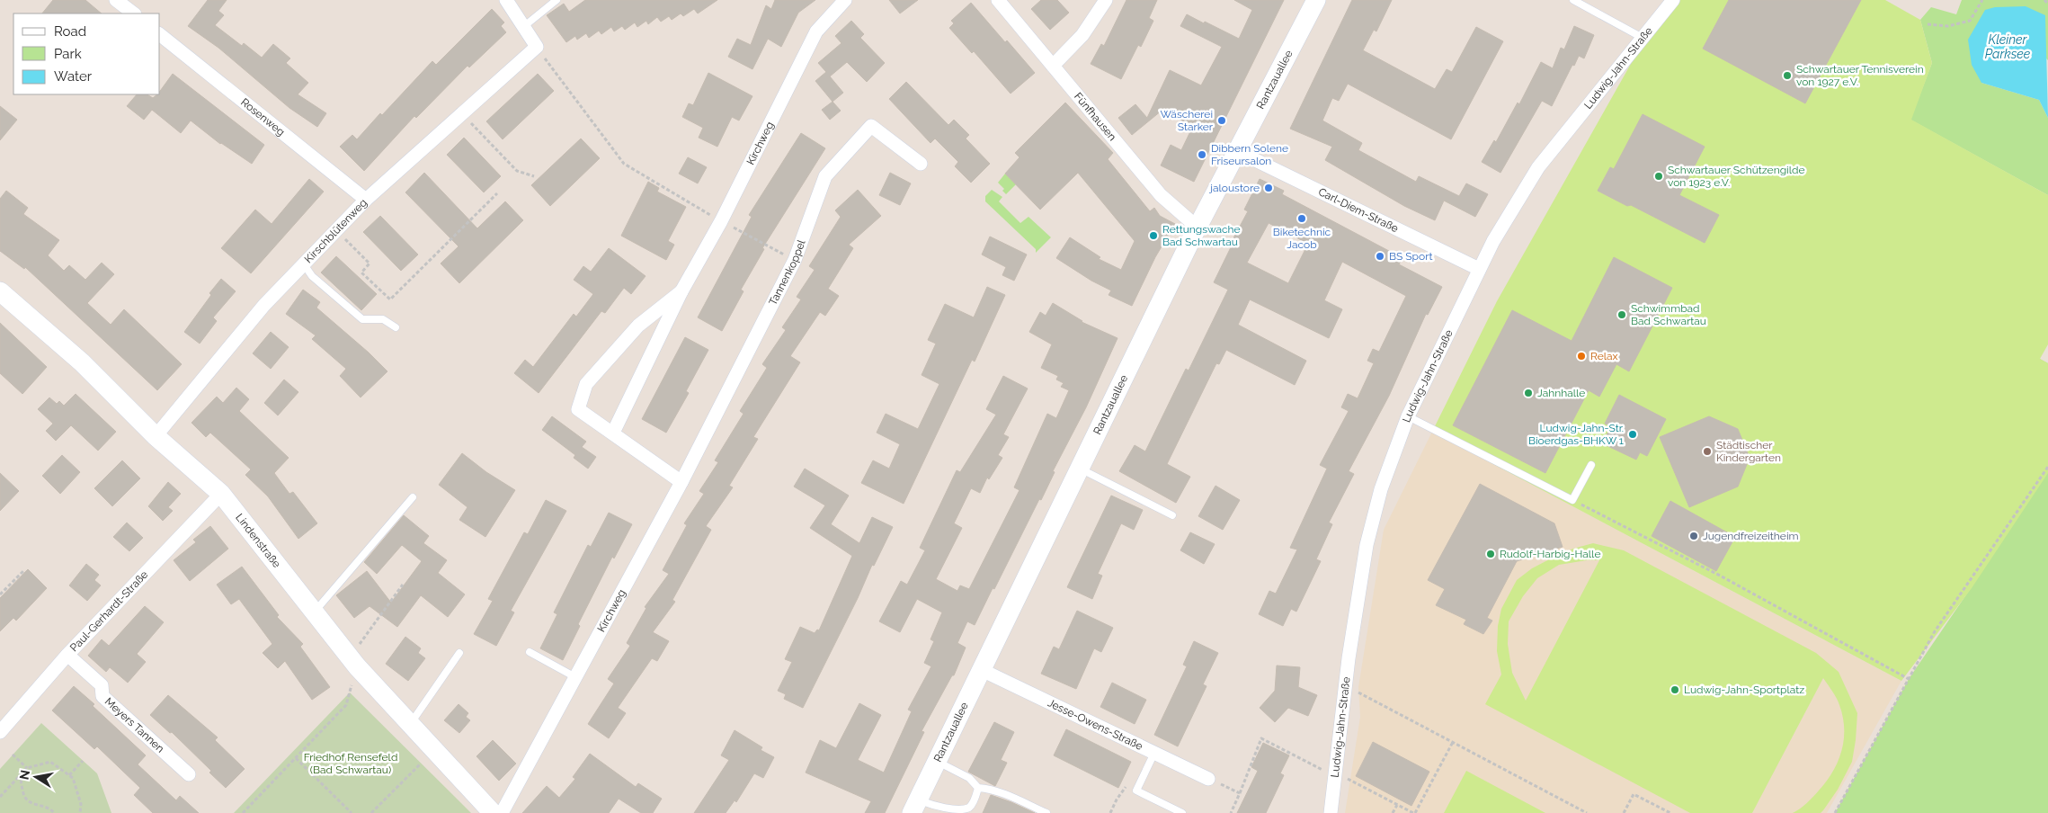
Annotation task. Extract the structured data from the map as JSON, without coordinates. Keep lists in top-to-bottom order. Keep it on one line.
{"streets":{"main road":["Rantzauallee","Lindenstraße"],"street":["Ludwig-Jahn-Straße","Fünfhausen","Rosenweg","Kirchweg","Carl-Diem-Straße","Kirschblütenweg","Tannenkoppel","Paul-Gerhardt-Straße","Jesse-Owens-Straße","Meyers Tannen"]},"crossings":[["Ludwig-Jahn-Straße","Carl-Diem-Straße"],["Rantzauallee","Fünfhausen"],["Rantzauallee","Carl-Diem-Straße"],["Rantzauallee","Jesse-Owens-Straße"],["Rosenweg","Kirschblütenweg"],["Kirchweg","Tannenkoppel"],["Kirschblütenweg","Lindenstraße"],["Lindenstraße","Paul-Gerhardt-Straße"],["Paul-Gerhardt-Straße","Meyers Tannen"]],"water":["Kleiner Parksee"],"parks":["Friedhof Rensefeld (Bad Schwartau)"],"places":["Schwartauer Tennisverein von 1927 e.V.","Wäscherei Starker","Dibbern Solene Friseursalon","Schwartauer Schützengilde von 1923 e.V.","jaloustore","Biketechnic Jacob","Rettungswache Bad Schwartau","BS Sport","Schwimmbad Bad Schwartau","Relax","Jahnhalle","Ludwig-Jahn-Str. Bioerdgas-BHKW 1","Städtischer Kindergarten","Jugendfreizeitheim","Rudolf-Harbig-Halle","Ludwig-Jahn-Sportplatz"],"legend":["Road","Park","Water"],"north":"left"}
